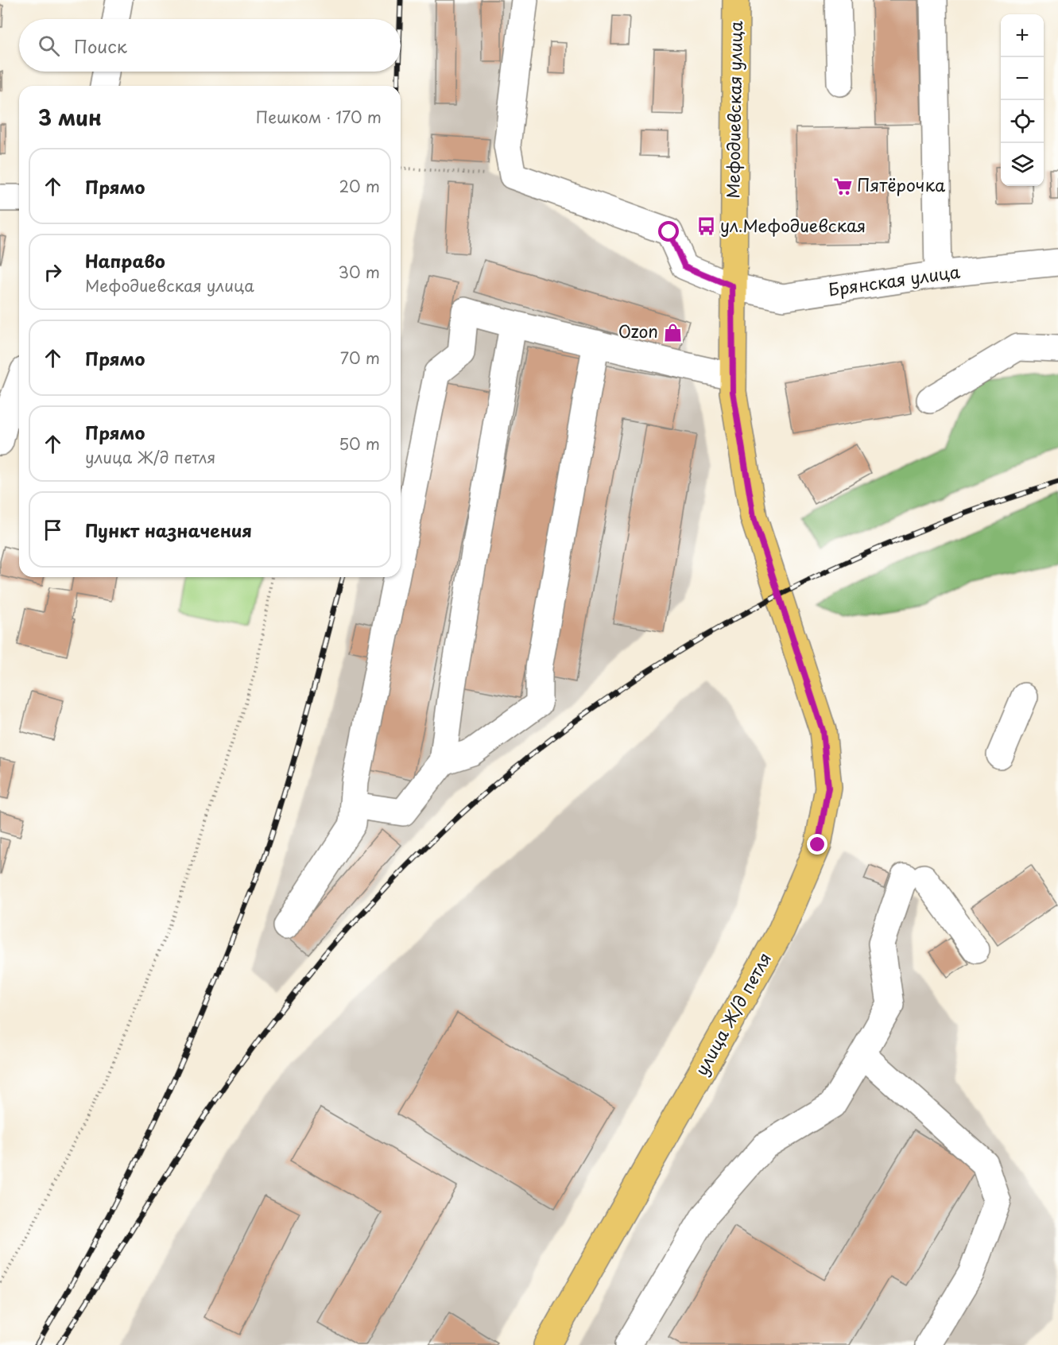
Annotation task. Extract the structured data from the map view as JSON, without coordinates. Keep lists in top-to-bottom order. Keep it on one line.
{"streets":{"main road":["Мефодиевская улица","улица Ж/д петля"],"street":["Брянская улица"]},"crossings":[["Мефодиевская улица","Брянская улица"],["Мефодиевская улица","улица Ж/д петля"]],"places":{"supermarket":["Пятёрочка"],"bus stop":["ул.Мефодиевская"],"shop":["Ozon"]},"page":{"map_buttons":["+","−"],"search":"Поиск","heading":["3 мин","Пешком · 170 m"],"list":[["Прямо","20 m"],["Направо","Мефодиевская улица","30 m"],["Прямо","70 m"],["Прямо","улица Ж/д петля","50 m"],"Пункт назначения"]}}
